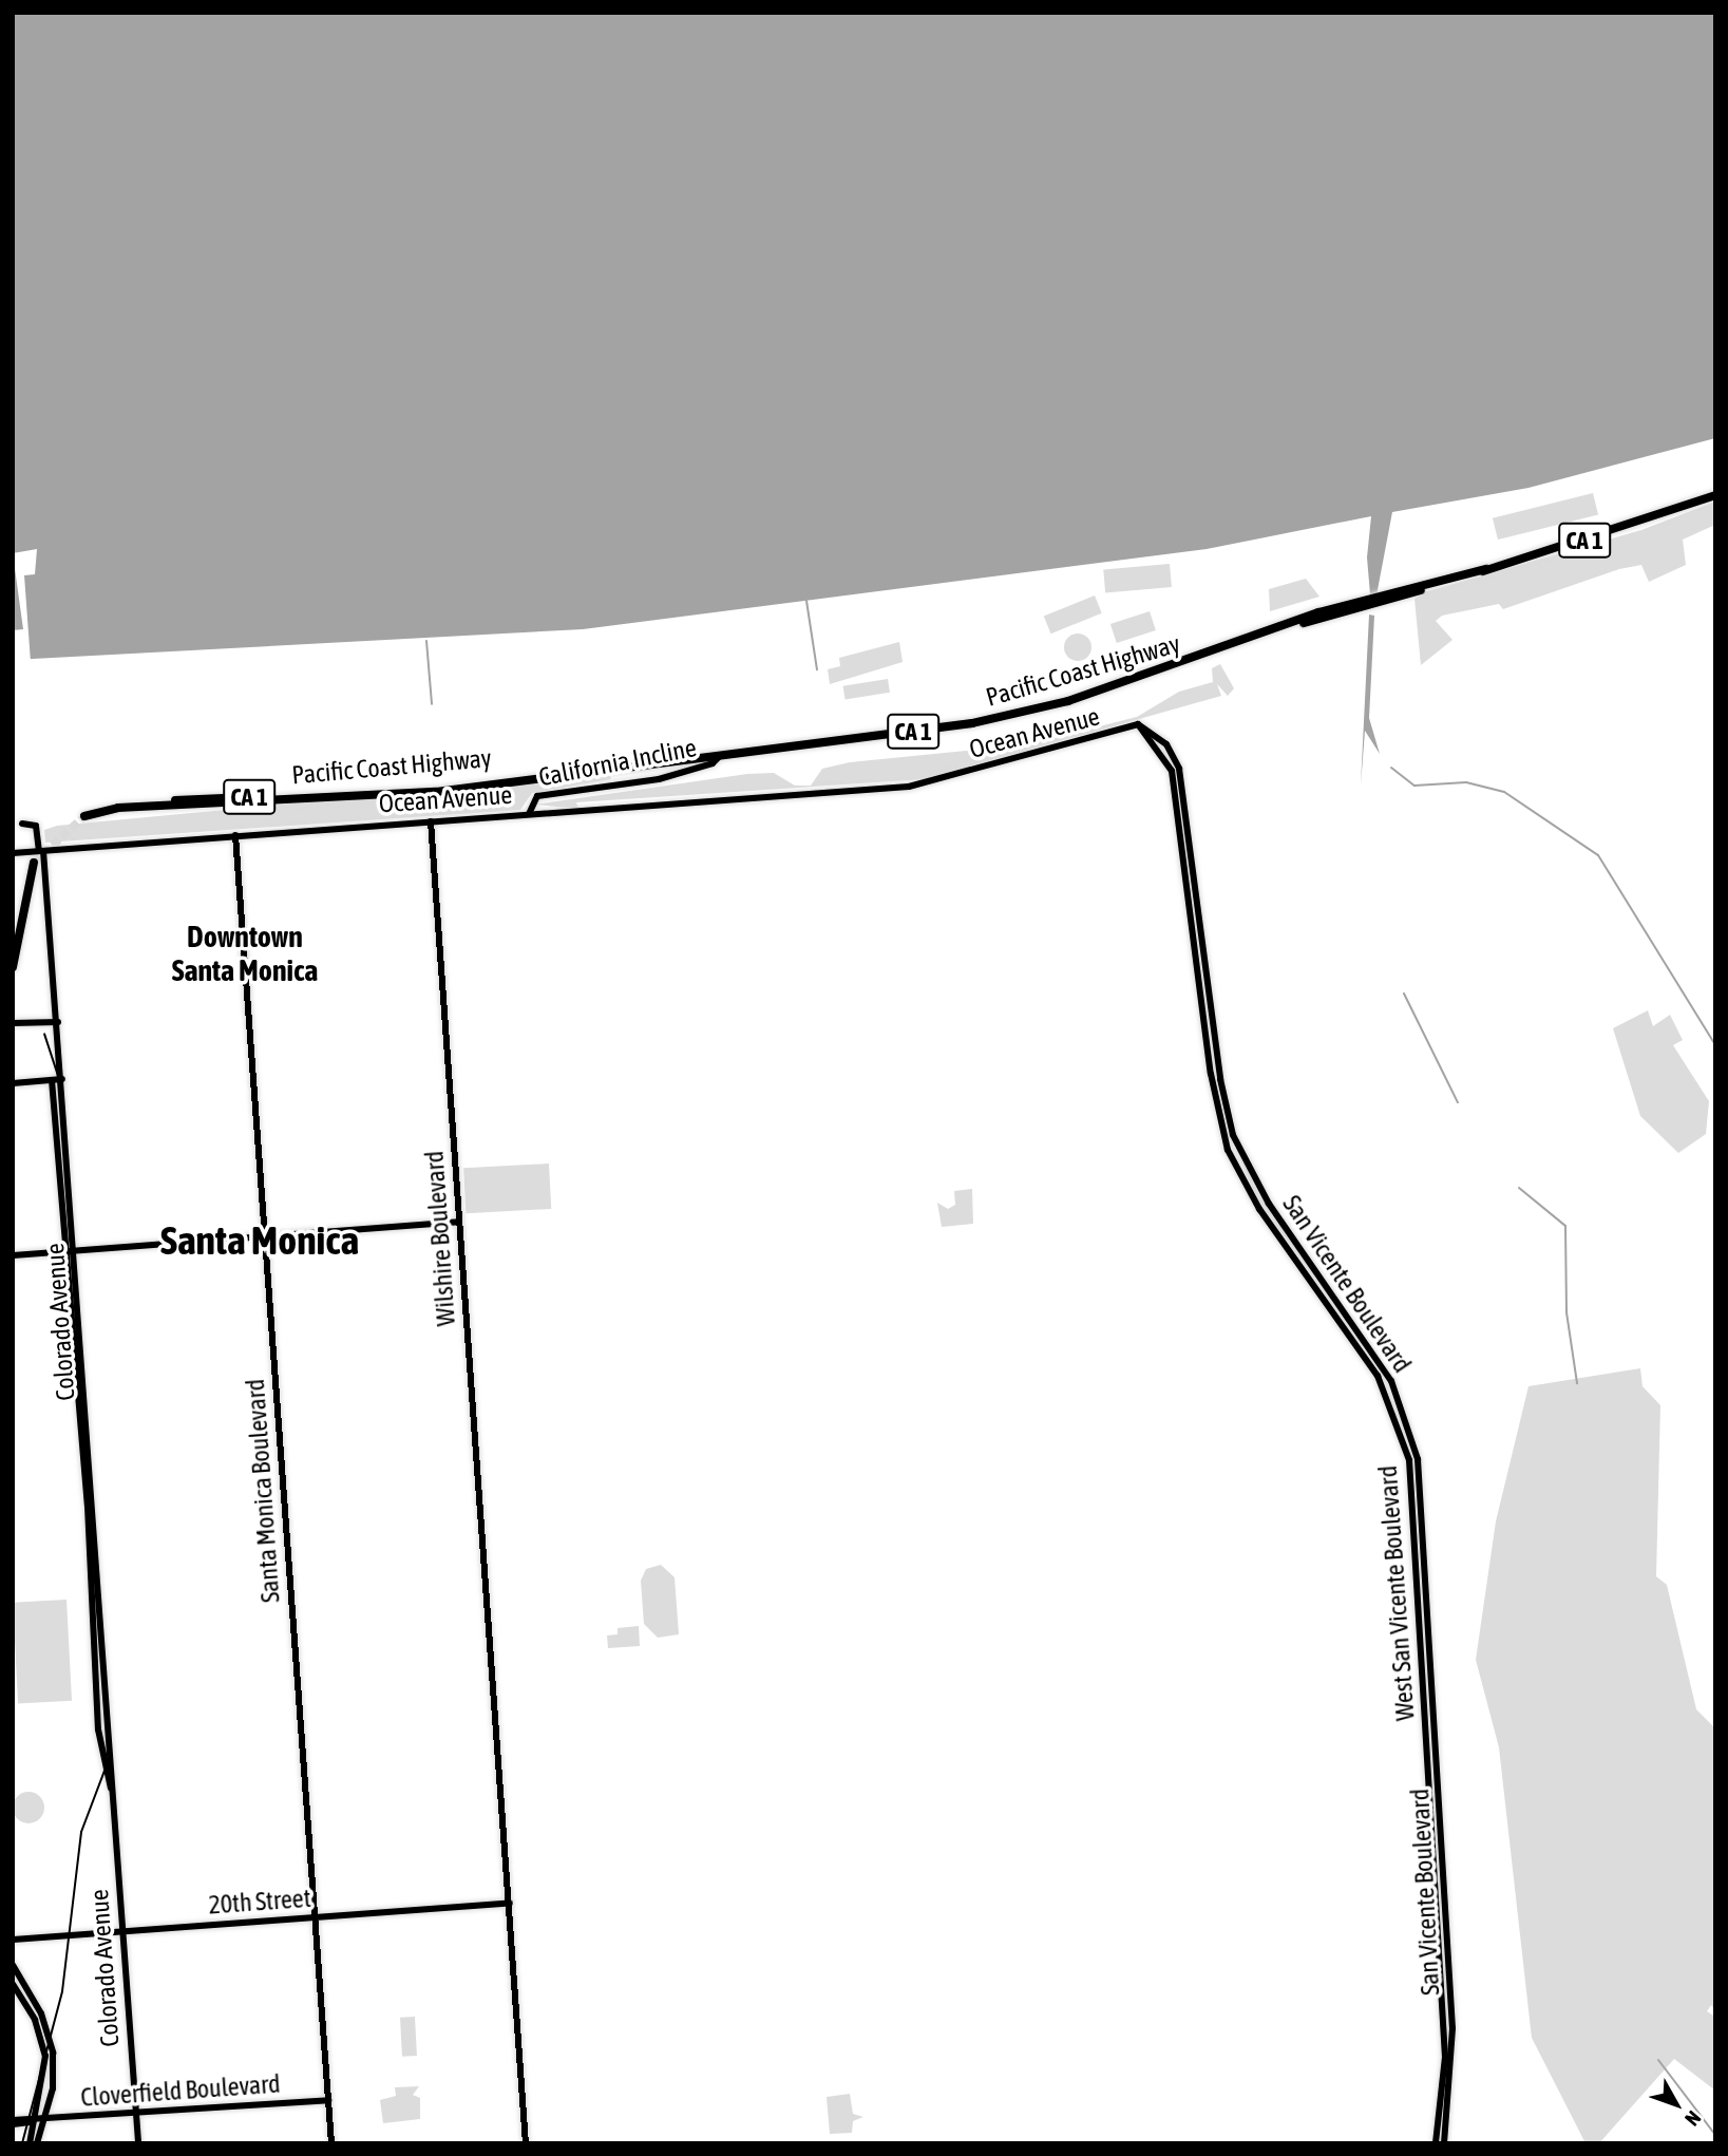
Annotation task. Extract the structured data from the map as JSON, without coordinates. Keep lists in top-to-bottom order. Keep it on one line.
{"streets":{"highway":["CA 1","Pacific Coast Highway"],"main road":["Ocean Avenue","California Incline","Wilshire Boulevard","San Vicente Boulevard","Colorado Avenue","Santa Monica Boulevard","West San Vicente Boulevard","20th Street","Cloverfield Boulevard"]},"crossings":[["Pacific Coast Highway","California Incline"],["Ocean Avenue","California Incline"],["Ocean Avenue","Wilshire Boulevard"],["Ocean Avenue","San Vicente Boulevard"],["Ocean Avenue","Colorado Avenue"],["Ocean Avenue","Santa Monica Boulevard"],["Wilshire Boulevard","20th Street"],["Colorado Avenue","20th Street"],["Colorado Avenue","Cloverfield Boulevard"],["Santa Monica Boulevard","20th Street"],["Santa Monica Boulevard","Cloverfield Boulevard"]],"districts":["Downtown Santa Monica","Santa Monica"],"north":"bottom right"}
